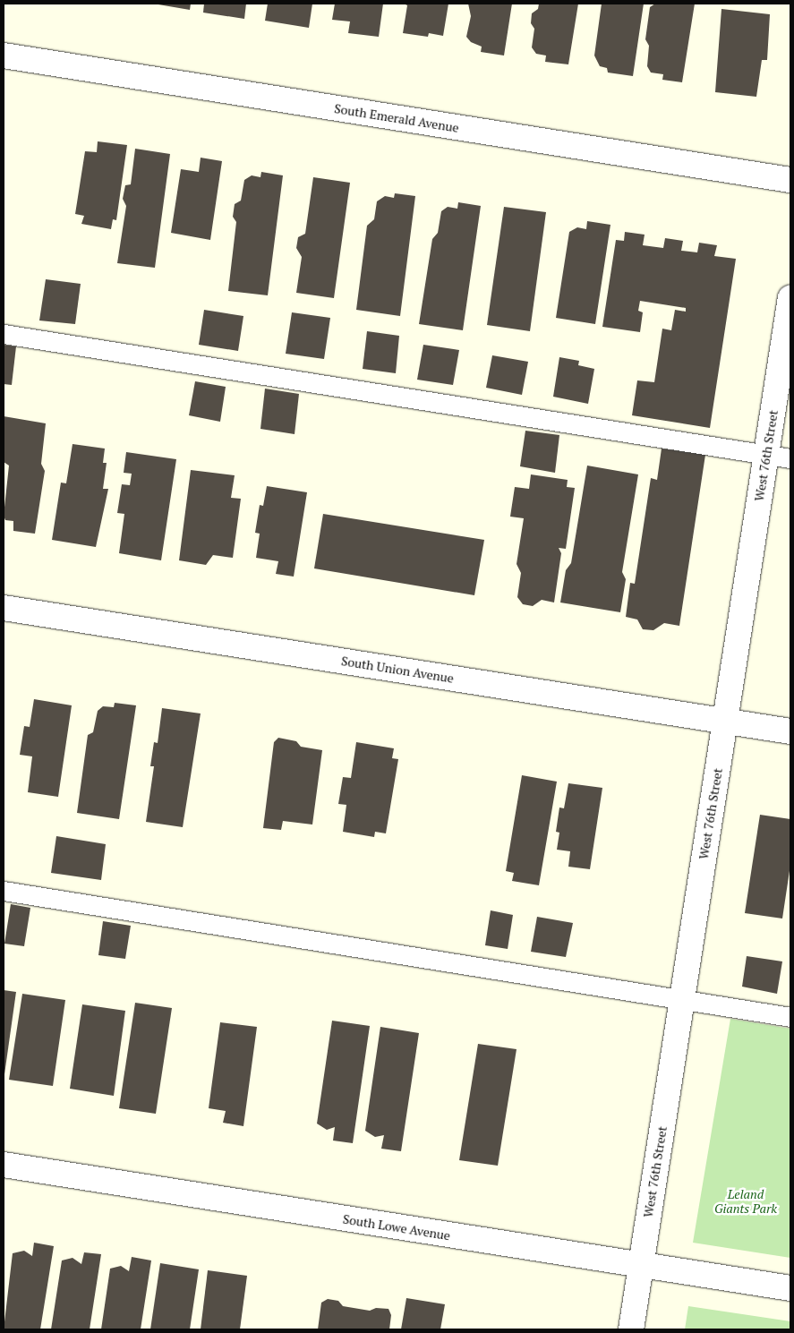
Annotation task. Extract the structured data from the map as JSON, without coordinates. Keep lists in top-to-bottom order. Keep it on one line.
{"streets":{"street":["South Emerald Avenue","West 76th Street","South Union Avenue","South Lowe Avenue"]},"crossings":[["West 76th Street","South Union Avenue"],["West 76th Street","South Lowe Avenue"]],"parks":["Leland Giants Park"]}
